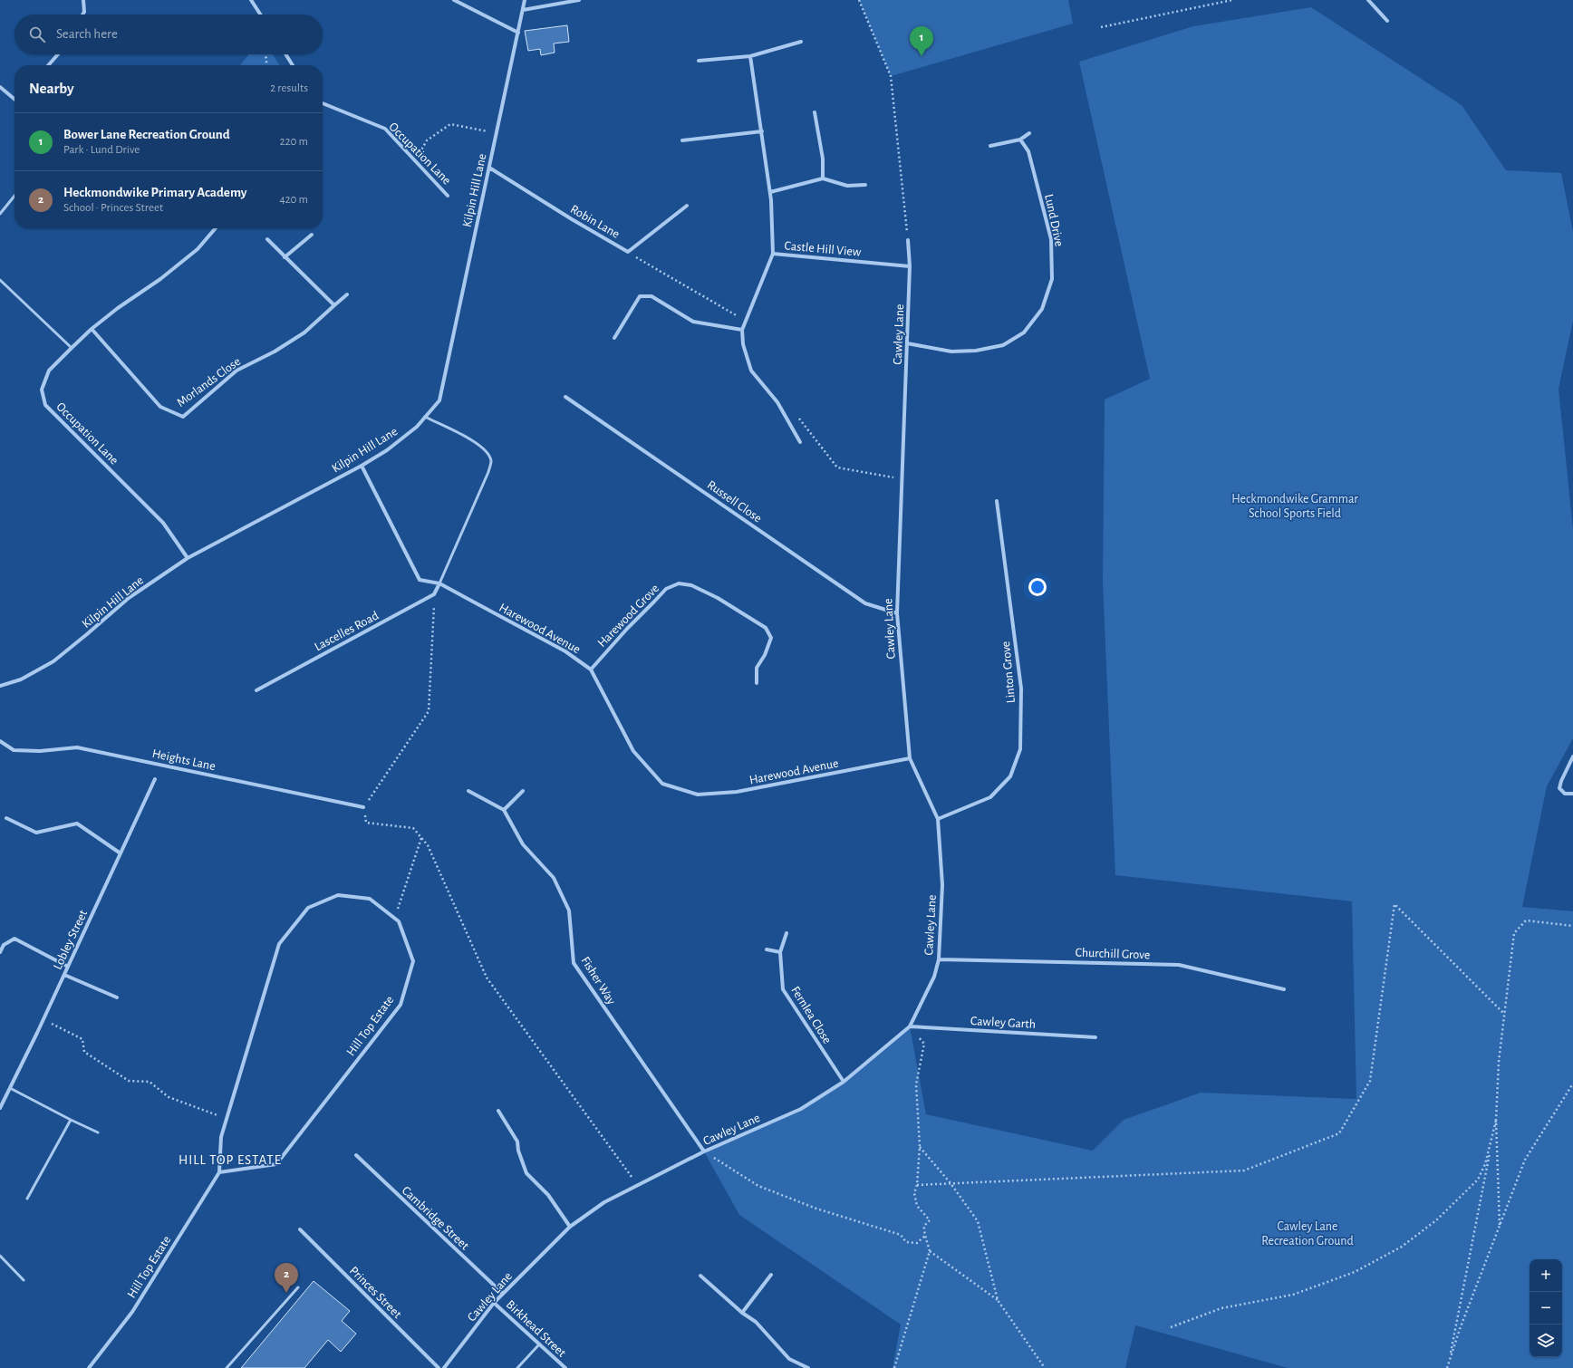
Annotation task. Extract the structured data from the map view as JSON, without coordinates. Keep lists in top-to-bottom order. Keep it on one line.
{"streets":{"street":["Occupation Lane","Kilpin Hill Lane","Lund Drive","Robin Lane","Castle Hill View","Cawley Lane","Morlands Close","Russell Close","Harewood Grove","Harewood Avenue","Lascelles Road","Linton Grove","Heights Lane","Lobley Street","Churchill Grove","Fisher Way","Fernlea Close","Cawley Garth","Hill Top Estate","Cambridge Street","Princes Street","Birkhead Street"]},"crossings":[["Occupation Lane","Kilpin Hill Lane"],["Occupation Lane","Morlands Close"],["Kilpin Hill Lane","Robin Lane"],["Kilpin Hill Lane","Harewood Avenue"],["Lund Drive","Cawley Lane"],["Castle Hill View","Cawley Lane"],["Cawley Lane","Russell Close"],["Cawley Lane","Harewood Avenue"],["Cawley Lane","Linton Grove"],["Cawley Lane","Churchill Grove"],["Cawley Lane","Fisher Way"],["Cawley Lane","Fernlea Close"],["Cawley Lane","Cawley Garth"],["Cawley Lane","Cambridge Street"],["Cawley Lane","Birkhead Street"],["Harewood Grove","Harewood Avenue"]],"districts":["HILL TOP ESTATE"],"parks":["Heckmondwike Grammar School Sports Field","Cawley Lane Recreation Ground"],"page":{"search":"Search here","pins":["1","2"],"heading":["Nearby","2 results"],"list":[{"mark":"1","name":"Bower Lane Recreation Ground","note":"Park · Lund Drive","value":"220 m"},{"mark":"2","name":"Heckmondwike Primary Academy","note":"School · Princes Street","value":"420 m"}],"map_buttons":["+","−"]}}
